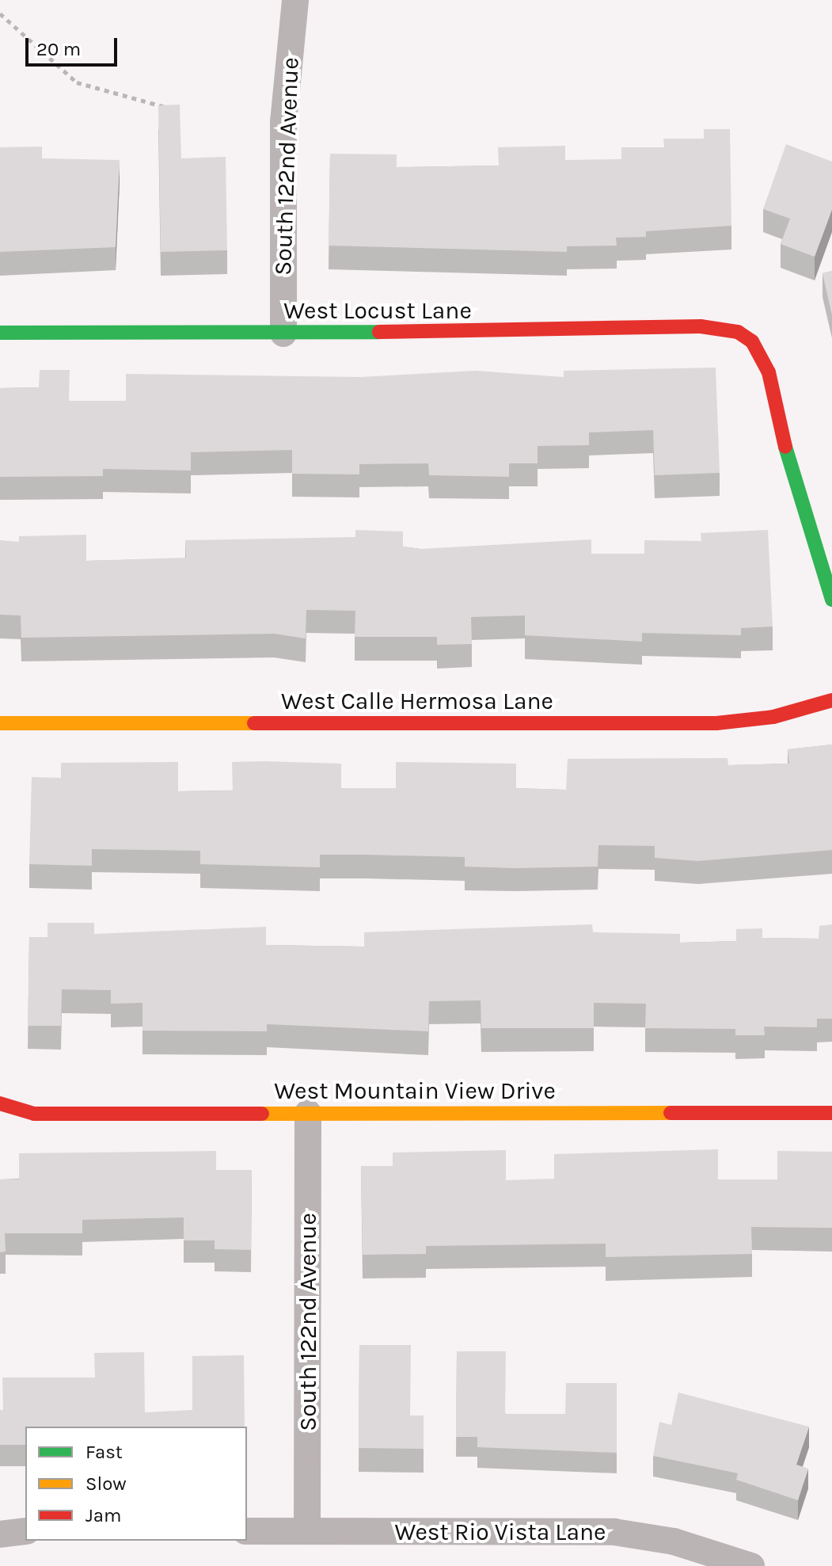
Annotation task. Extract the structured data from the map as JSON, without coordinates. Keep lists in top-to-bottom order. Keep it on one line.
{"streets":{"street":["South 122nd Avenue","West Locust Lane","West Calle Hermosa Lane","West Mountain View Drive","West Rio Vista Lane"]},"crossings":[["South 122nd Avenue","West Locust Lane"],["South 122nd Avenue","West Mountain View Drive"],["South 122nd Avenue","West Rio Vista Lane"]],"legend":["Fast","Slow","Jam"],"scale_bar":"20 m"}
